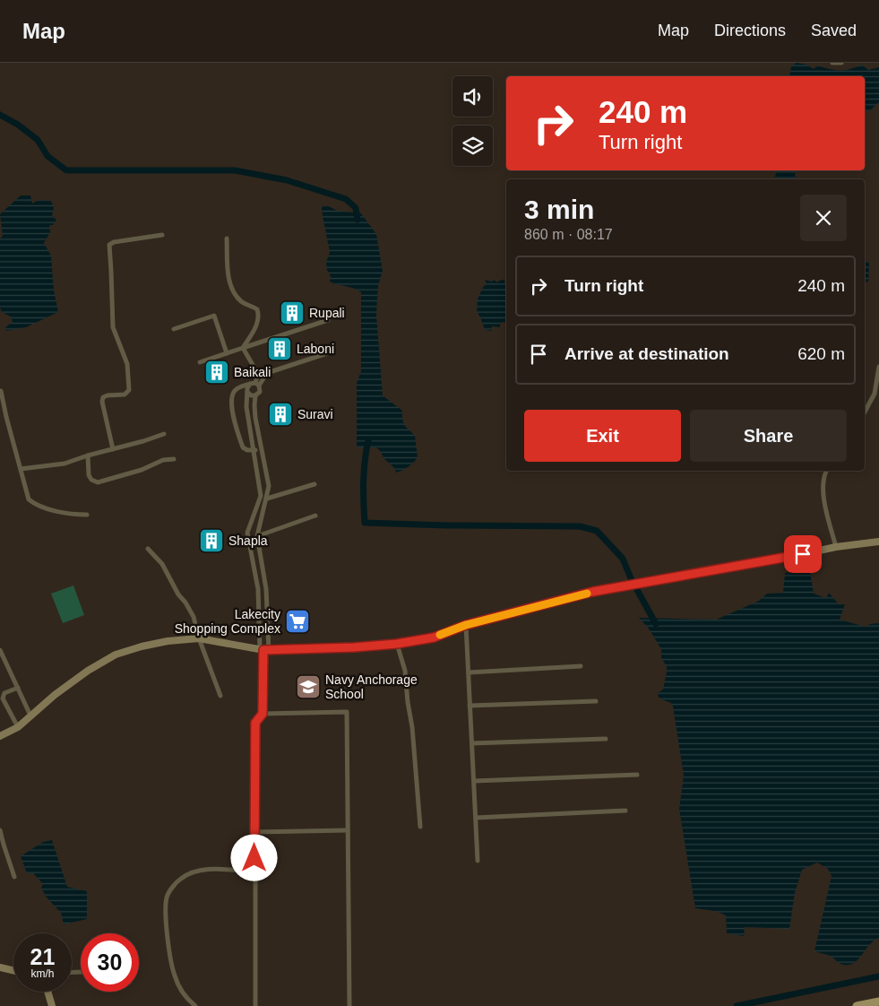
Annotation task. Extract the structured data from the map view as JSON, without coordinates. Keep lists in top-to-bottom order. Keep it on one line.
{"places":{"building":["Rupali","Laboni","Baikali","Suravi","Shapla"],"supermarket":["Lakecity Shopping Complex"],"school or university":["Navy Anchorage School"]},"page":{"header":"Map","nav":["Map","Directions","Saved"],"turn":["240 m","Turn right"],"heading":["3 min","860 m · 08:17"],"list":[{"name":"Turn right","value":"240 m"},{"name":"Arrive at destination","value":"620 m"}],"buttons":["Exit","Share"],"speed":"21 km/h","limit":"30"}}
